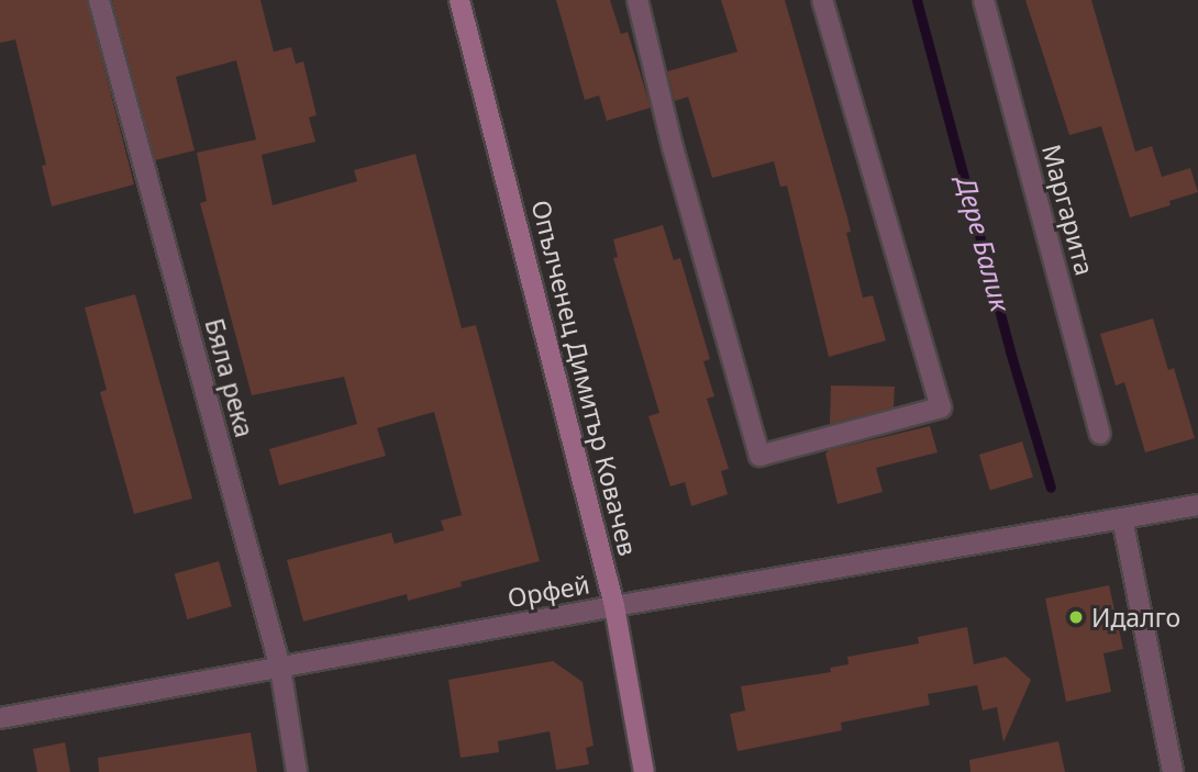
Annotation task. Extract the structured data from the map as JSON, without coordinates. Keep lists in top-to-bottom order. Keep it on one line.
{"streets":{"street":["Маргарита","Бяла река","Опълченец Димитър Ковачев","Орфей"]},"crossings":[["Бяла река","Орфей"],["Опълченец Димитър Ковачев","Орфей"]],"water":["Дере Балик"],"places":["Идалго"]}
